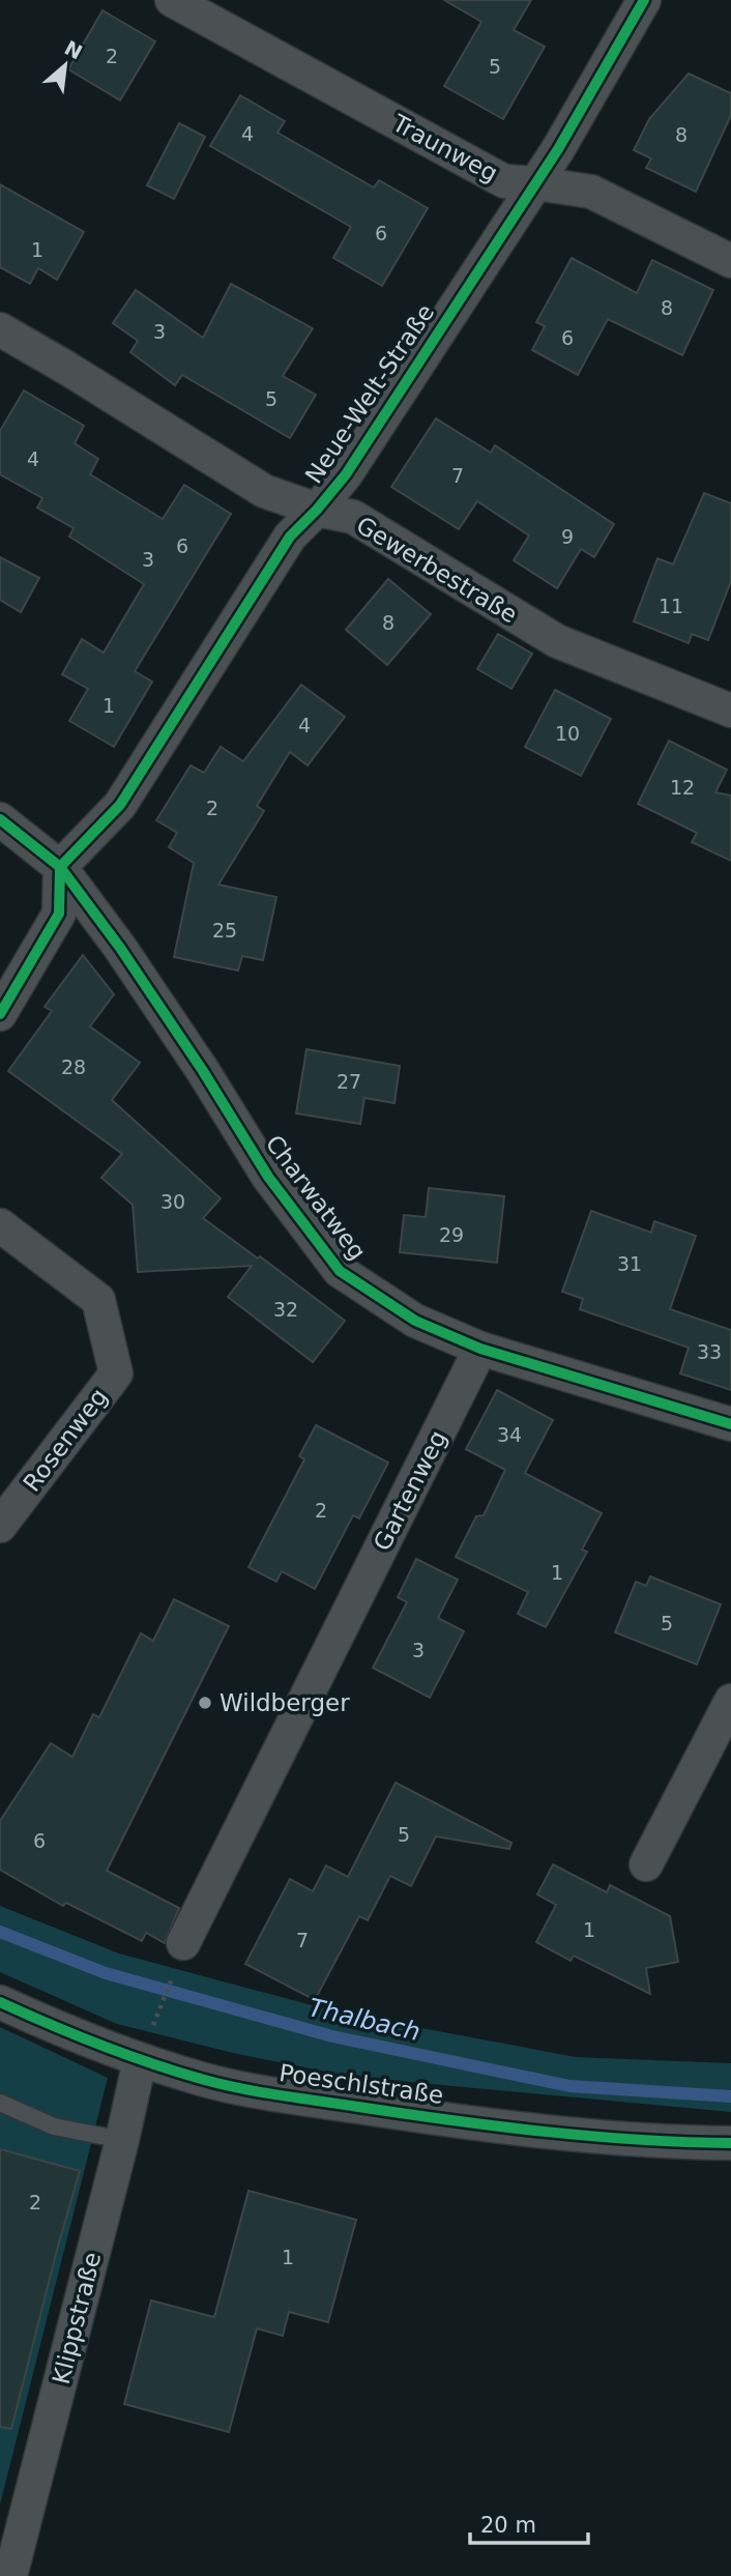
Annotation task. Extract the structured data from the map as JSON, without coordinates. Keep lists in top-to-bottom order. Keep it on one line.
{"streets":{"street":["Traunweg","Neue-Welt-Straße","Gewerbestraße","Charwatweg","Rosenweg","Gartenweg","Poeschlstraße","Klippstraße"]},"crossings":[["Traunweg","Neue-Welt-Straße"],["Neue-Welt-Straße","Gewerbestraße"],["Neue-Welt-Straße","Charwatweg"],["Charwatweg","Gartenweg"],["Poeschlstraße","Klippstraße"]],"water":["Thalbach"],"places":["Wildberger"],"house_numbers":["2","5","4","8","6","1","8","3","6","5","4","7","9","6","3","11","8","1","4","10","12","2","25","28","27","30","29","31","32","33","34","2","1","5","3","5","6","1","7","2","1"],"scale_bar":"20 m","north":"top right"}
